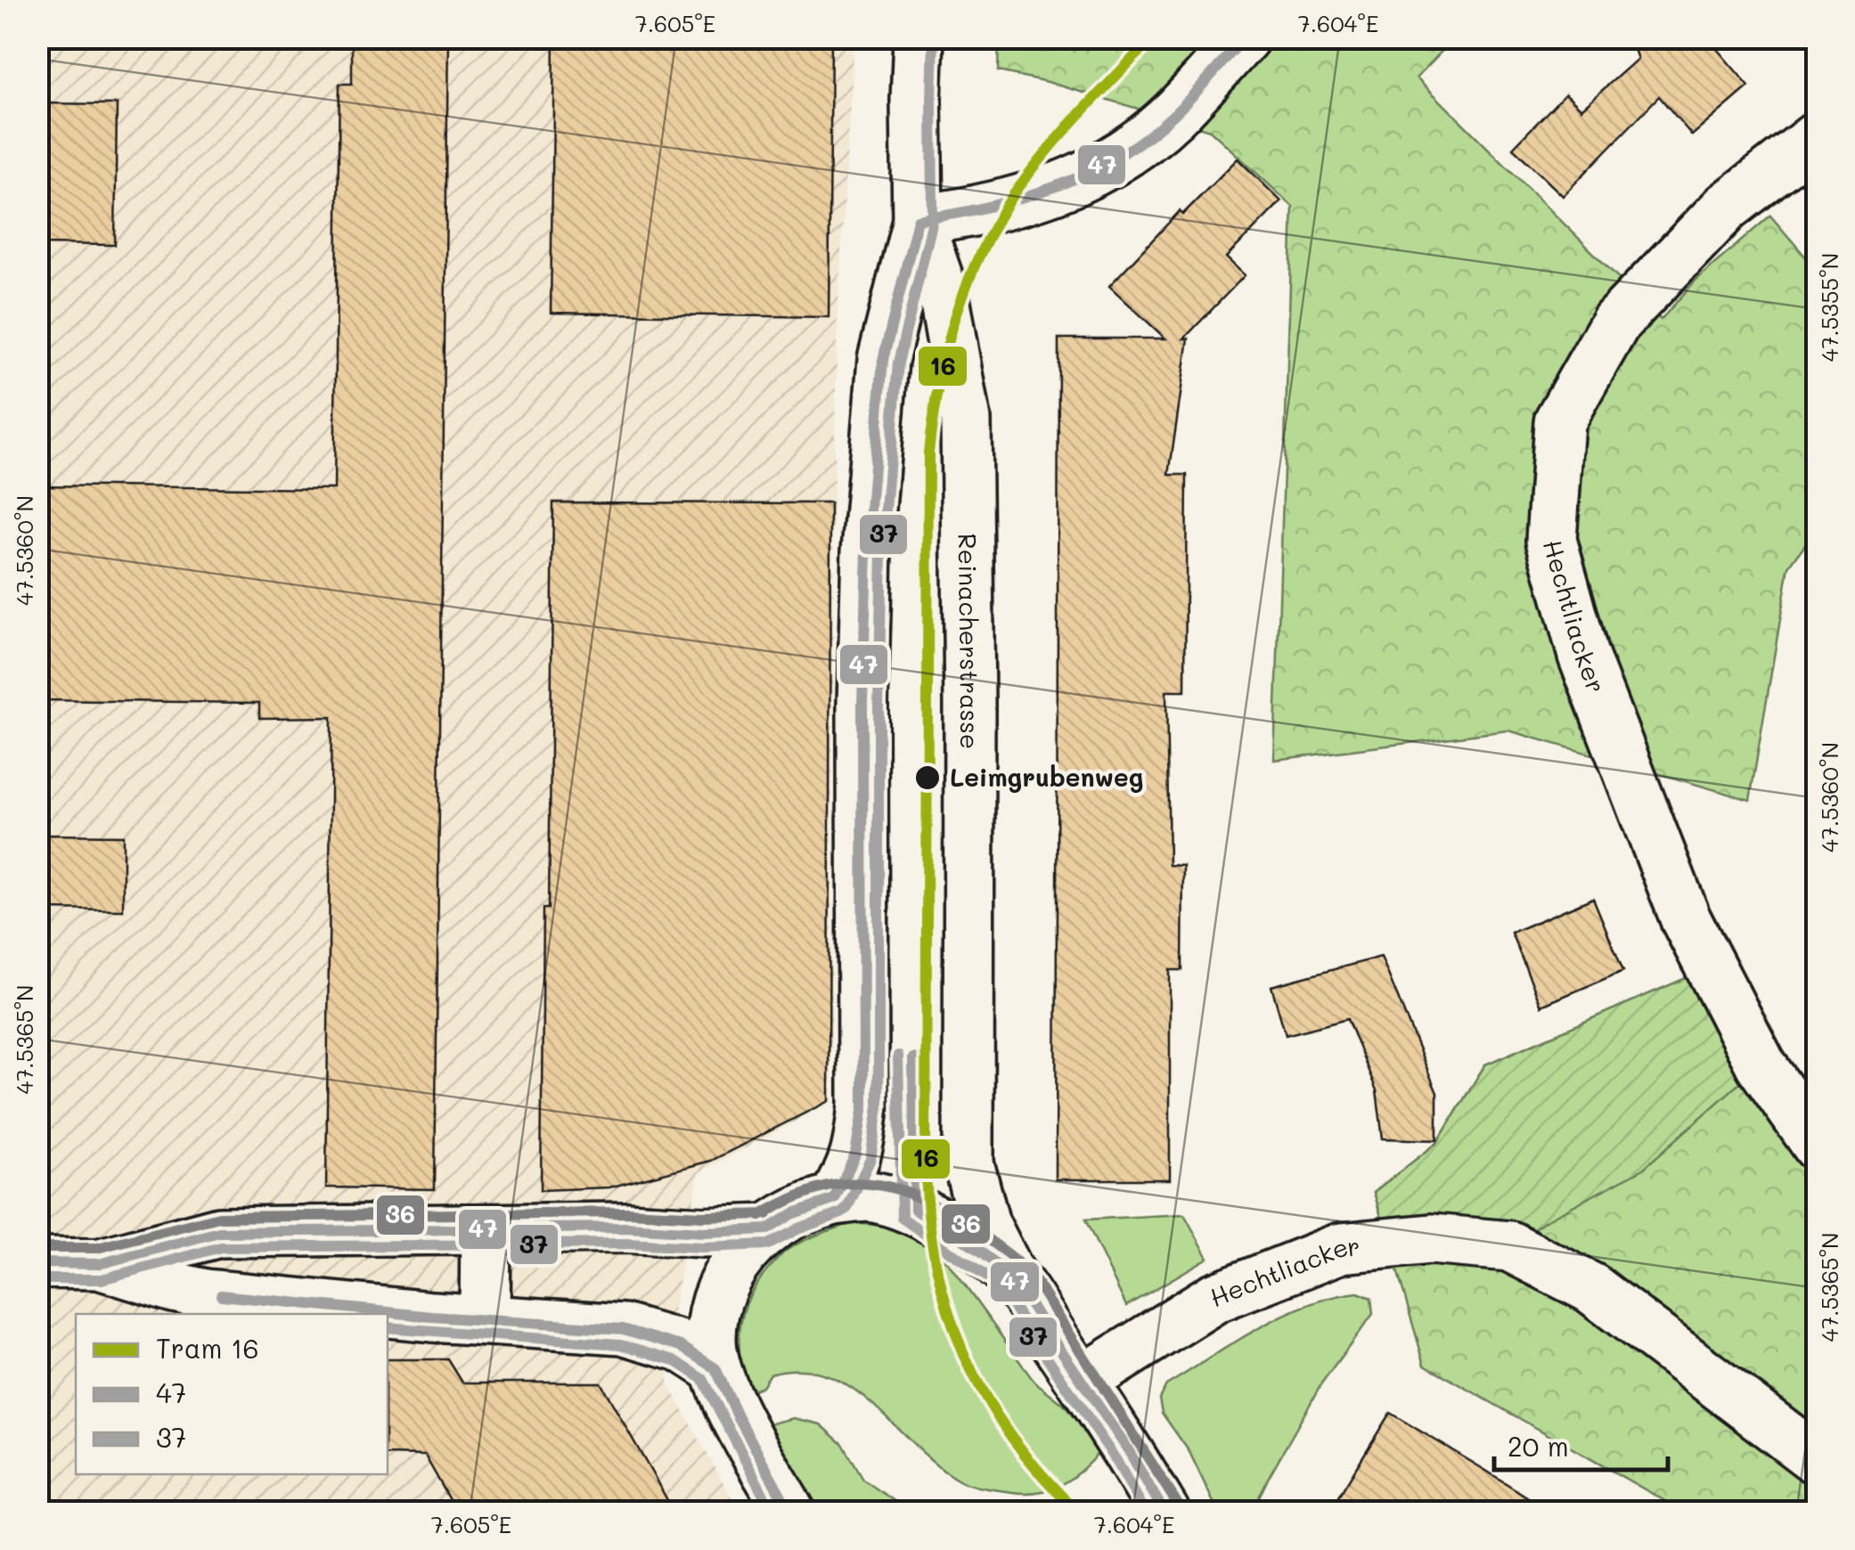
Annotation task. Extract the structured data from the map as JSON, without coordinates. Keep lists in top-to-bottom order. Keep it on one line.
{"streets":{"main road":["Hechtliacker","Reinacherstrasse"]},"places":["Leimgrubenweg"],"lines":["tram line 16","transit line 47","transit line 37","transit line 36"],"legend":["Tram 16","47","37"],"scale_bar":"20 m","coordinates":["7.605°E","7.604°E","47.5355°N","47.5360°N","47.5365°N"]}
